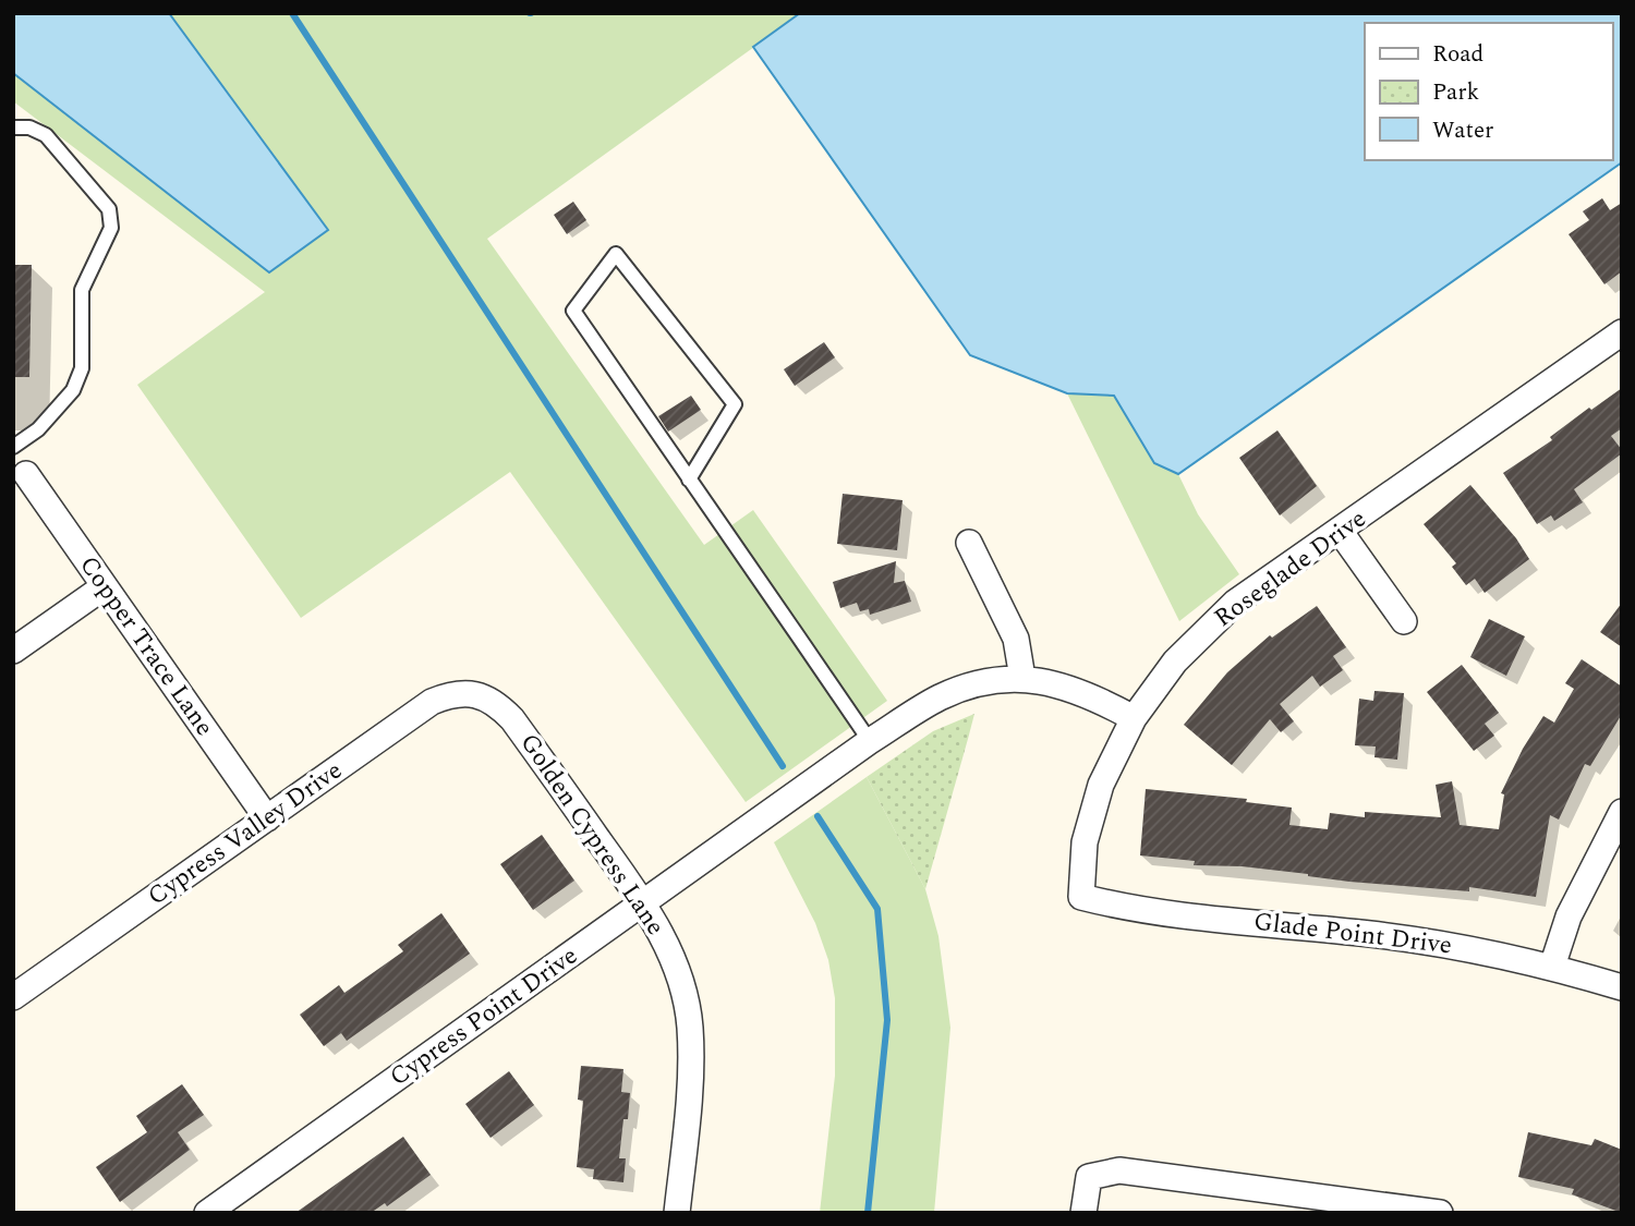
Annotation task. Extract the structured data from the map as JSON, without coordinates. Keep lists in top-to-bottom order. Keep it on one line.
{"streets":{"street":["Roseglade Drive","Copper Trace Lane","Cypress Valley Drive","Golden Cypress Lane","Glade Point Drive","Cypress Point Drive"]},"crossings":[["Roseglade Drive","Glade Point Drive"],["Copper Trace Lane","Cypress Valley Drive"],["Cypress Valley Drive","Golden Cypress Lane"],["Golden Cypress Lane","Cypress Point Drive"]],"legend":["Road","Park","Water"]}
